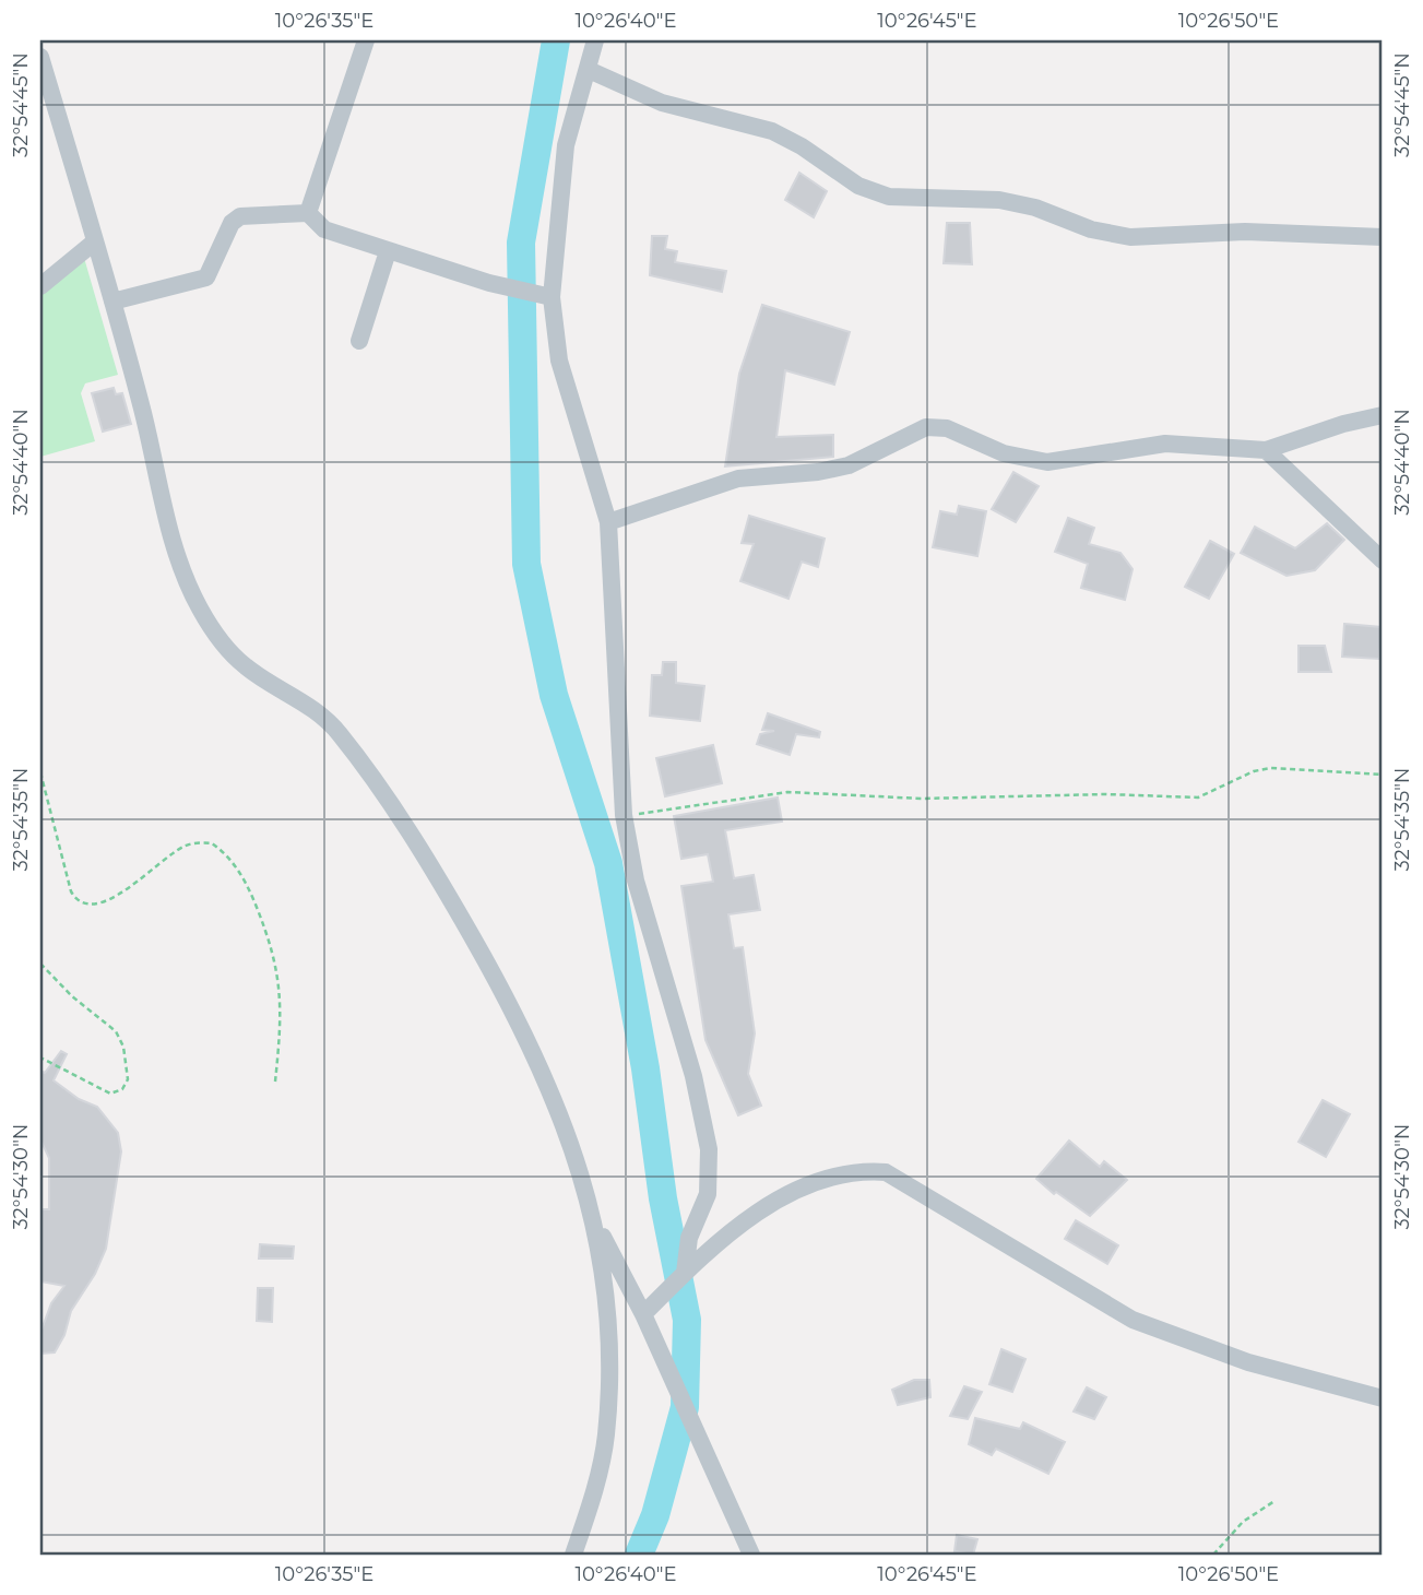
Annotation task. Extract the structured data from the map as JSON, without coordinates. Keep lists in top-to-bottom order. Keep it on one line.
{"coordinates":["10°26'35\"E","10°26'40\"E","10°26'45\"E","10°26'50\"E","32°54'45\"N","32°54'40\"N","32°54'35\"N","32°54'30\"N"]}
